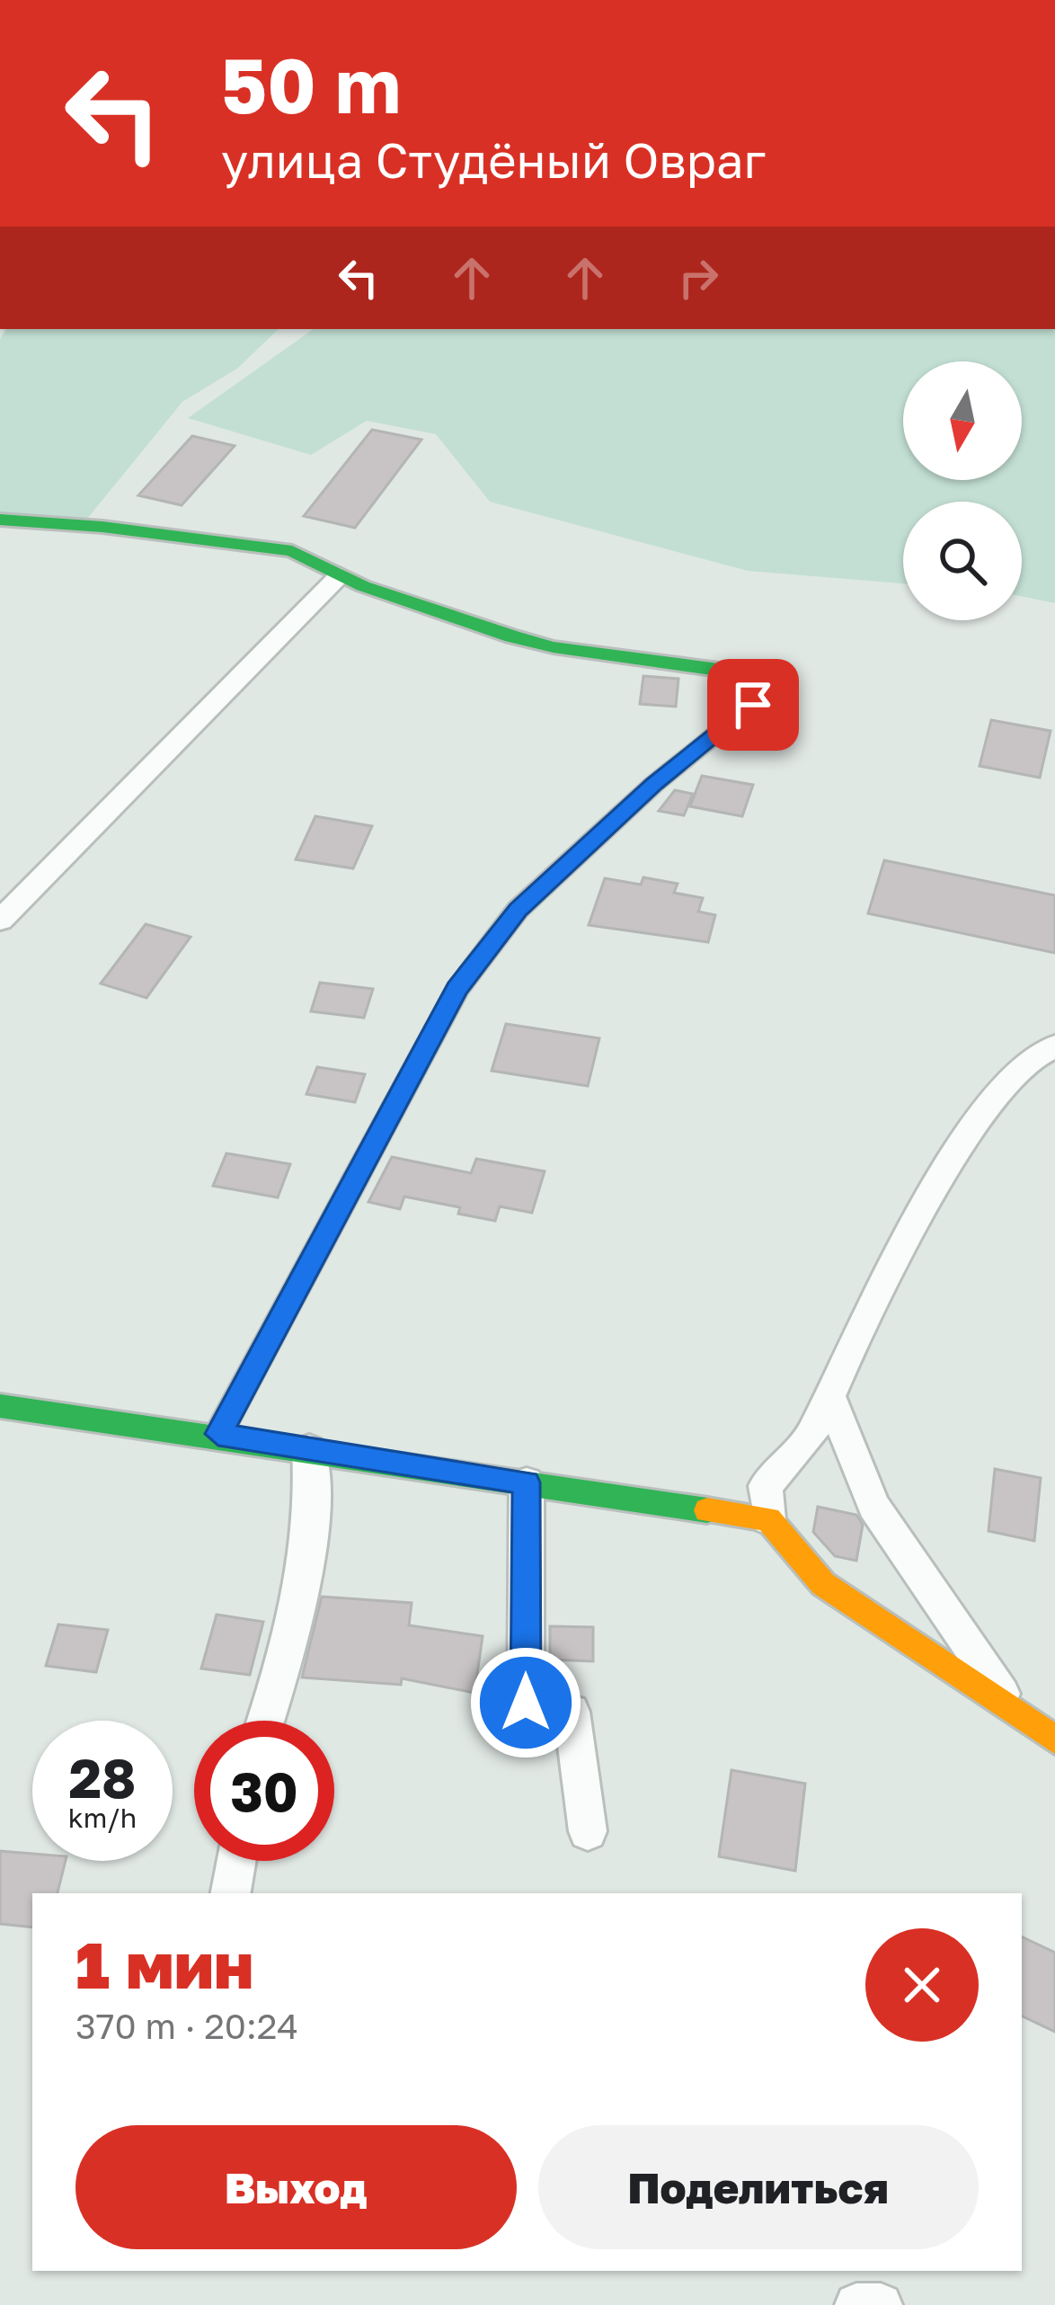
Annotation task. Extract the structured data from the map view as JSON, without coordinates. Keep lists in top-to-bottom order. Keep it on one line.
{"north":"bottom","page":{"turn":["50 m","улица Студёный Овраг"],"speed":"28 km/h","limit":"30","heading":["1 мин","370 m · 20:24"],"buttons":["Выход","Поделиться"]}}
